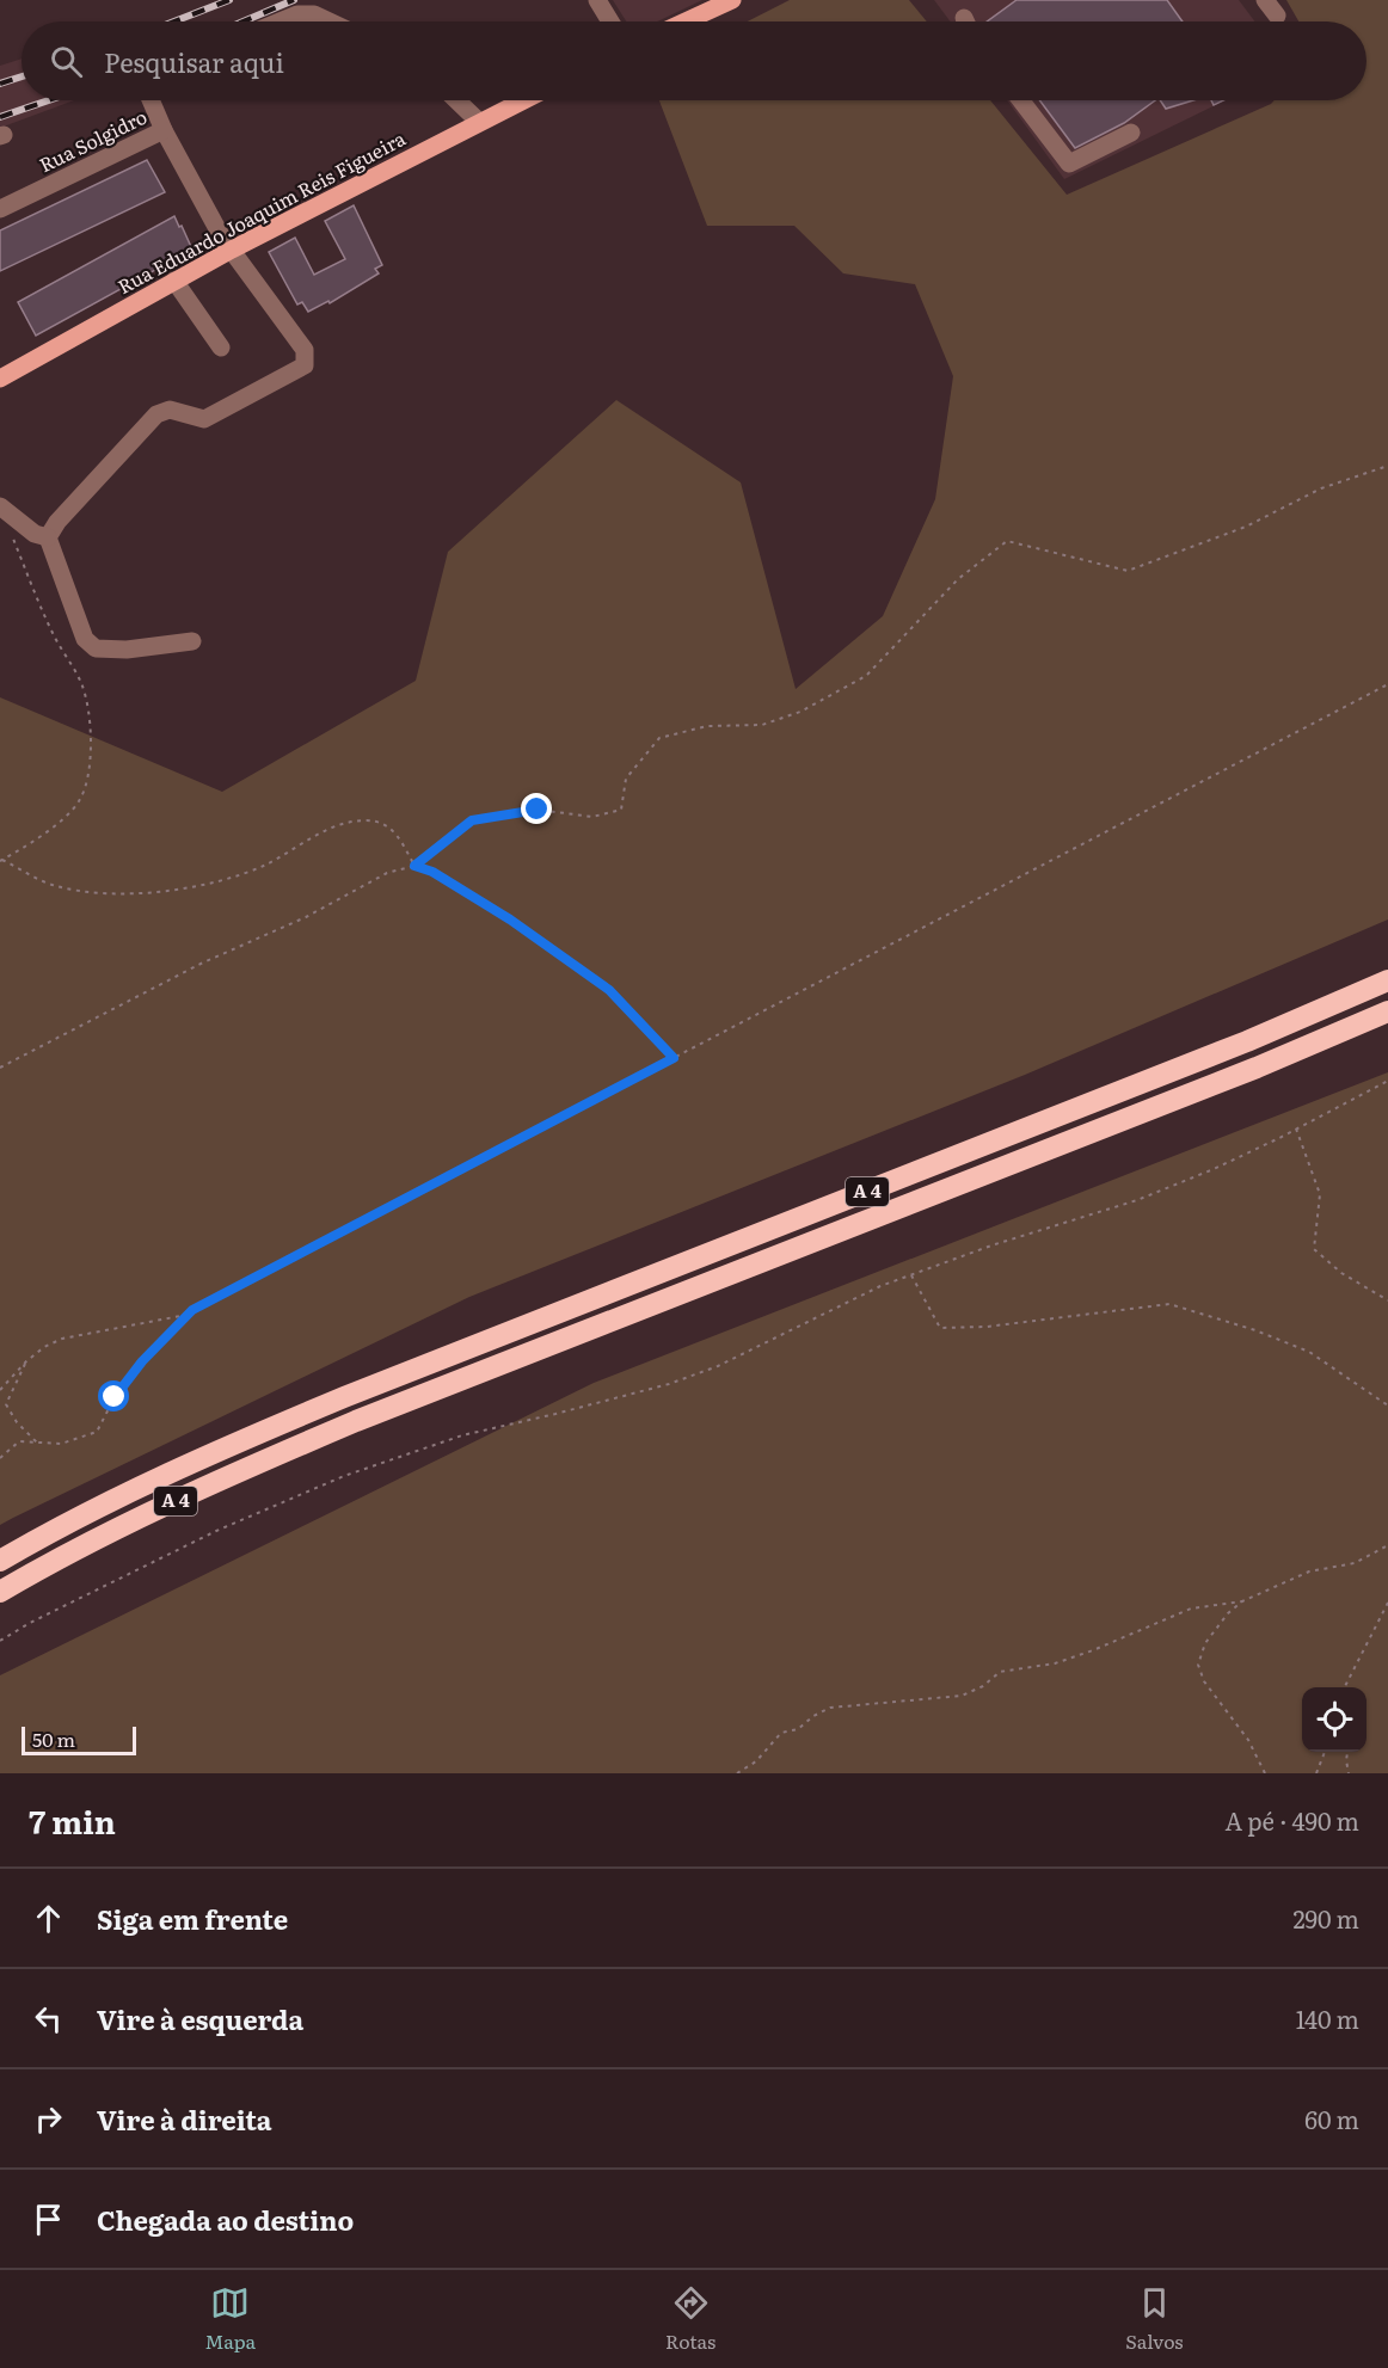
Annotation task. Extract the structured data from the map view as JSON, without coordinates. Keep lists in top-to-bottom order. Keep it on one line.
{"streets":{"highway":["A 4"],"main road":["Rua Eduardo Joaquim Reis Figueira"],"street":["Rua Solgidro"]},"scale_bar":"50 m","page":{"search":"Pesquisar aqui","scale":"50 m","heading":["7 min","A pé · 490 m"],"list":[["Siga em frente","290 m"],["Vire à esquerda","140 m"],["Vire à direita","60 m"],"Chegada ao destino"],"nav":["Mapa","Rotas","Salvos"]}}
